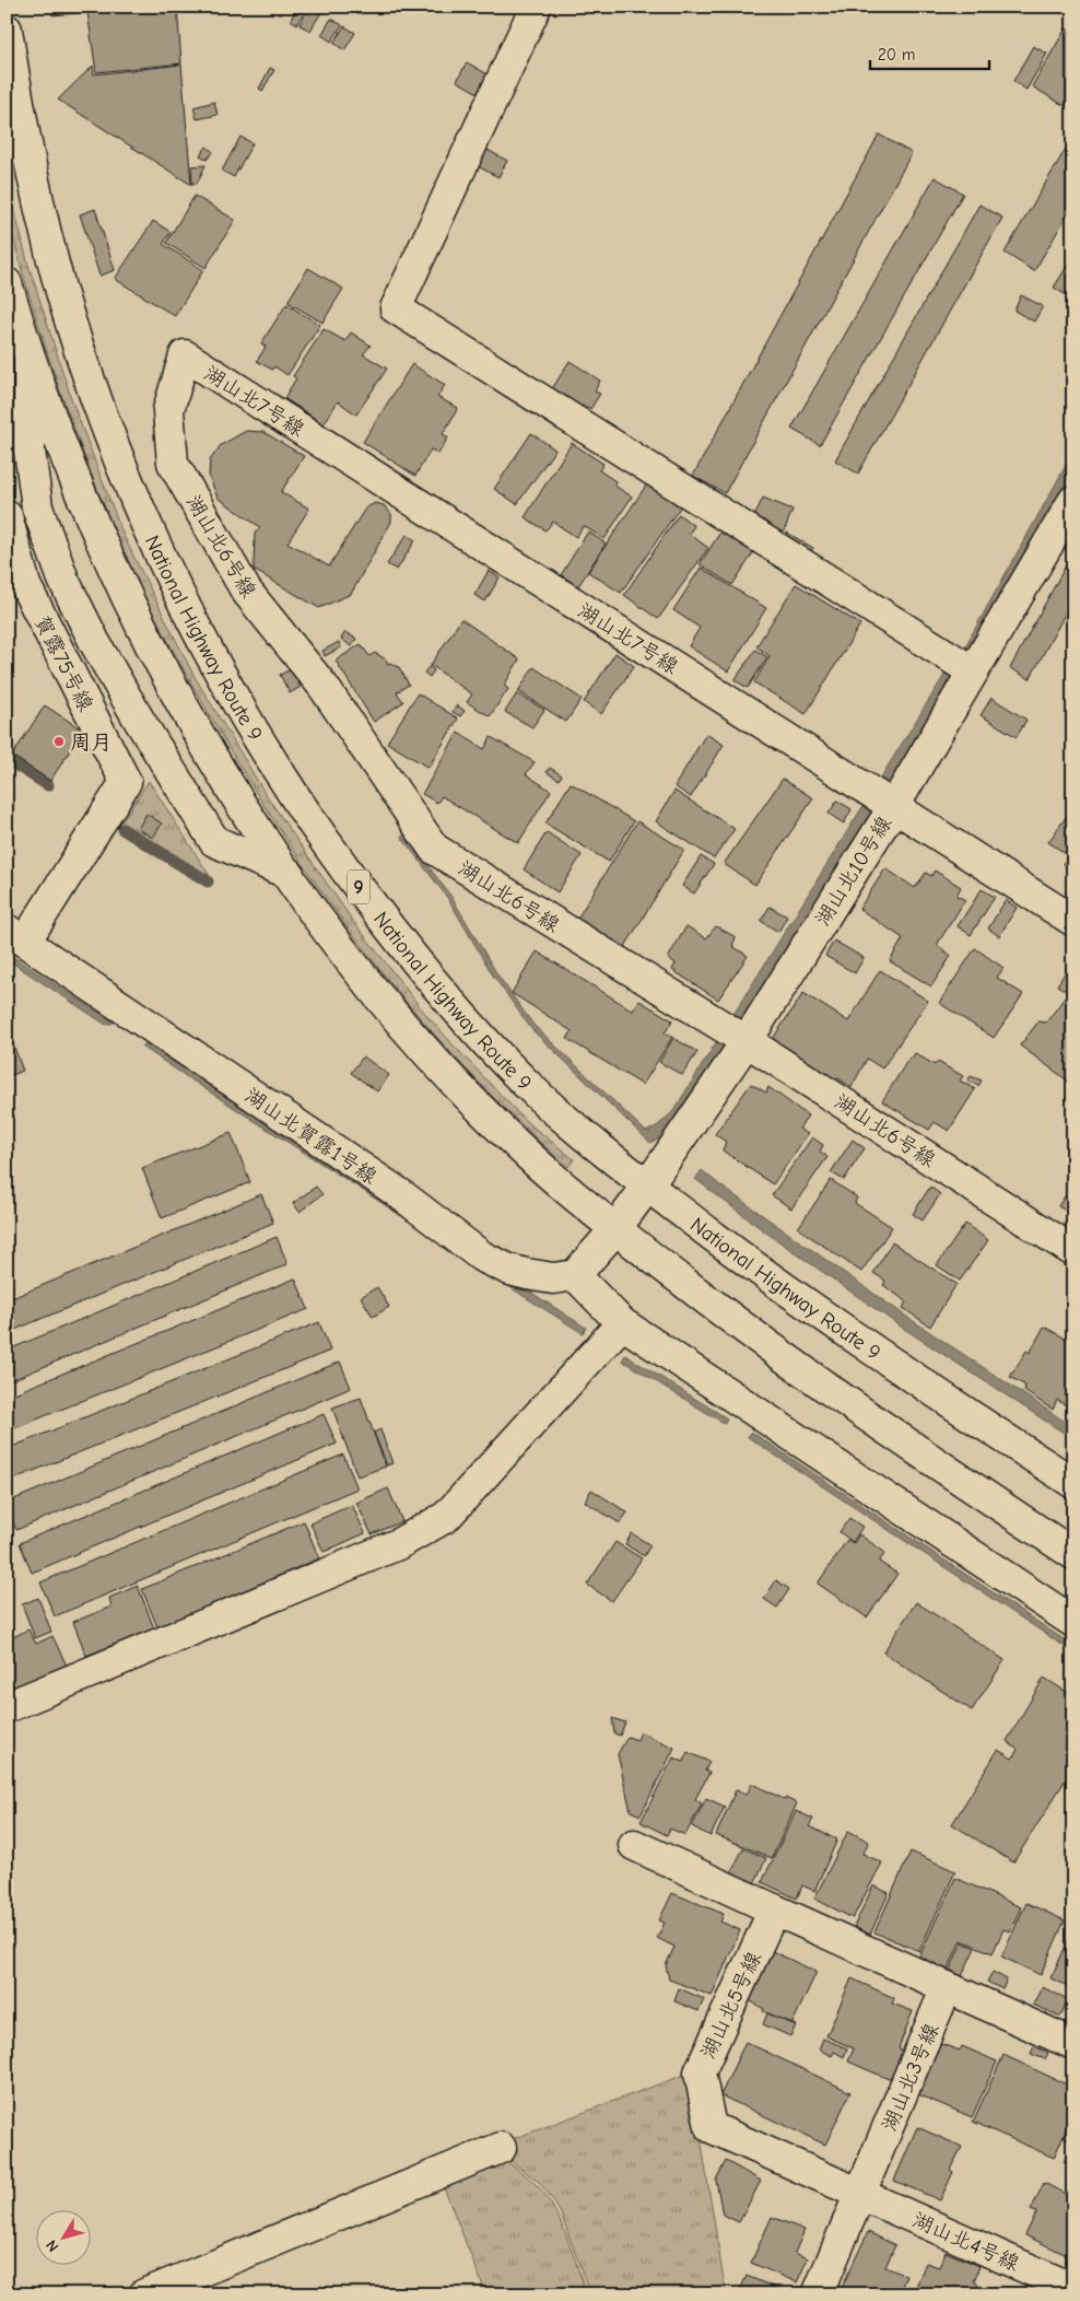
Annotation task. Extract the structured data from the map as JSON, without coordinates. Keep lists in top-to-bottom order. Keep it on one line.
{"streets":{"main road":["湖山北7号線","湖山北6号線","National Highway Route 9","賀露75号線","湖山北10号線","9","湖山北賀露1号線","湖山北5号線","湖山北3号線","湖山北4号線"]},"crossings":[["湖山北7号線","湖山北6号線"],["湖山北7号線","湖山北10号線"],["湖山北6号線","湖山北10号線"],["National Highway Route 9","湖山北10号線"],["賀露75号線","湖山北賀露1号線"],["湖山北5号線","湖山北3号線"],["湖山北5号線","湖山北4号線"],["湖山北3号線","湖山北4号線"]],"places":["周月"],"scale_bar":"20 m","north":"bottom left"}
